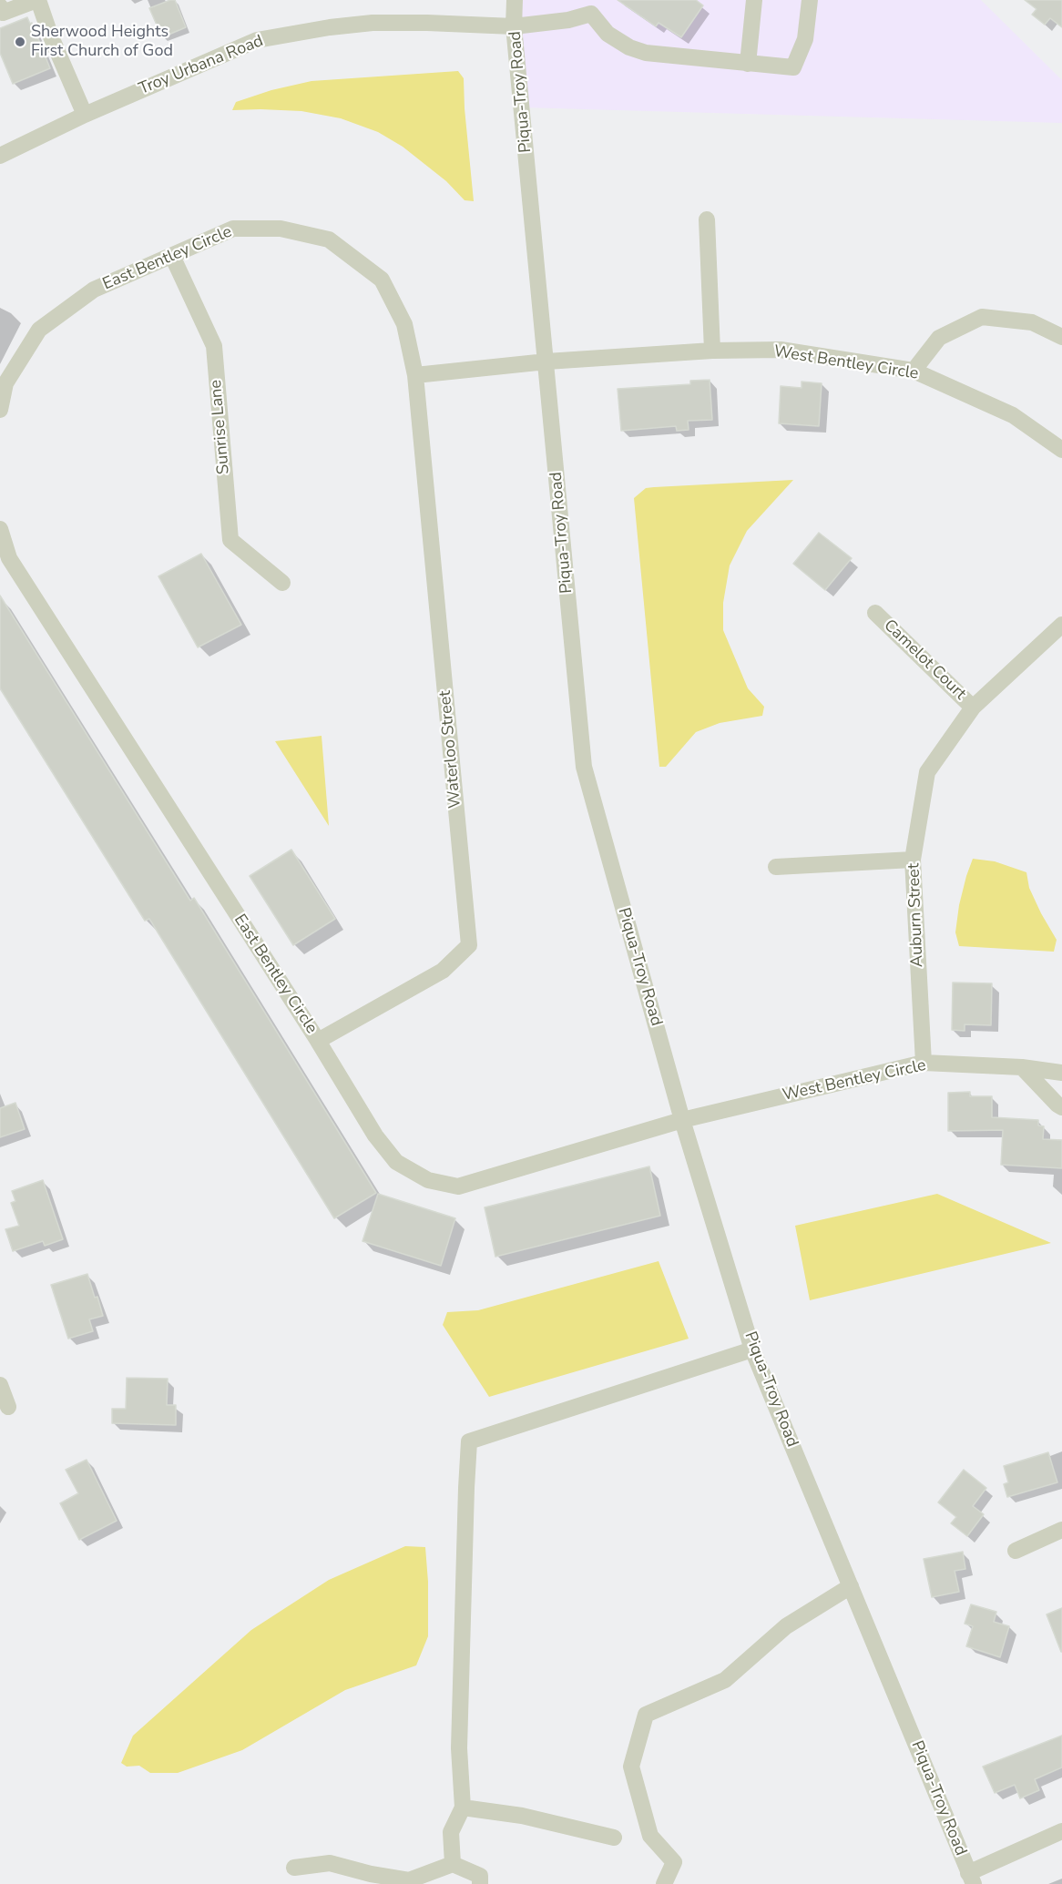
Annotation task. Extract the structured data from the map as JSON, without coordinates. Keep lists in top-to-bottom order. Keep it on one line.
{"streets":{"street":["Troy Urbana Road","Piqua-Troy Road","East Bentley Circle","West Bentley Circle","Sunrise Lane","Camelot Court","Waterloo Street","Auburn Street"]},"crossings":[["Troy Urbana Road","Piqua-Troy Road"],["Piqua-Troy Road","East Bentley Circle"],["Piqua-Troy Road","West Bentley Circle"],["East Bentley Circle","West Bentley Circle"],["East Bentley Circle","Sunrise Lane"],["East Bentley Circle","Waterloo Street"],["West Bentley Circle","Auburn Street"],["Camelot Court","Auburn Street"]],"places":["Sherwood Heights First Church of God"]}
